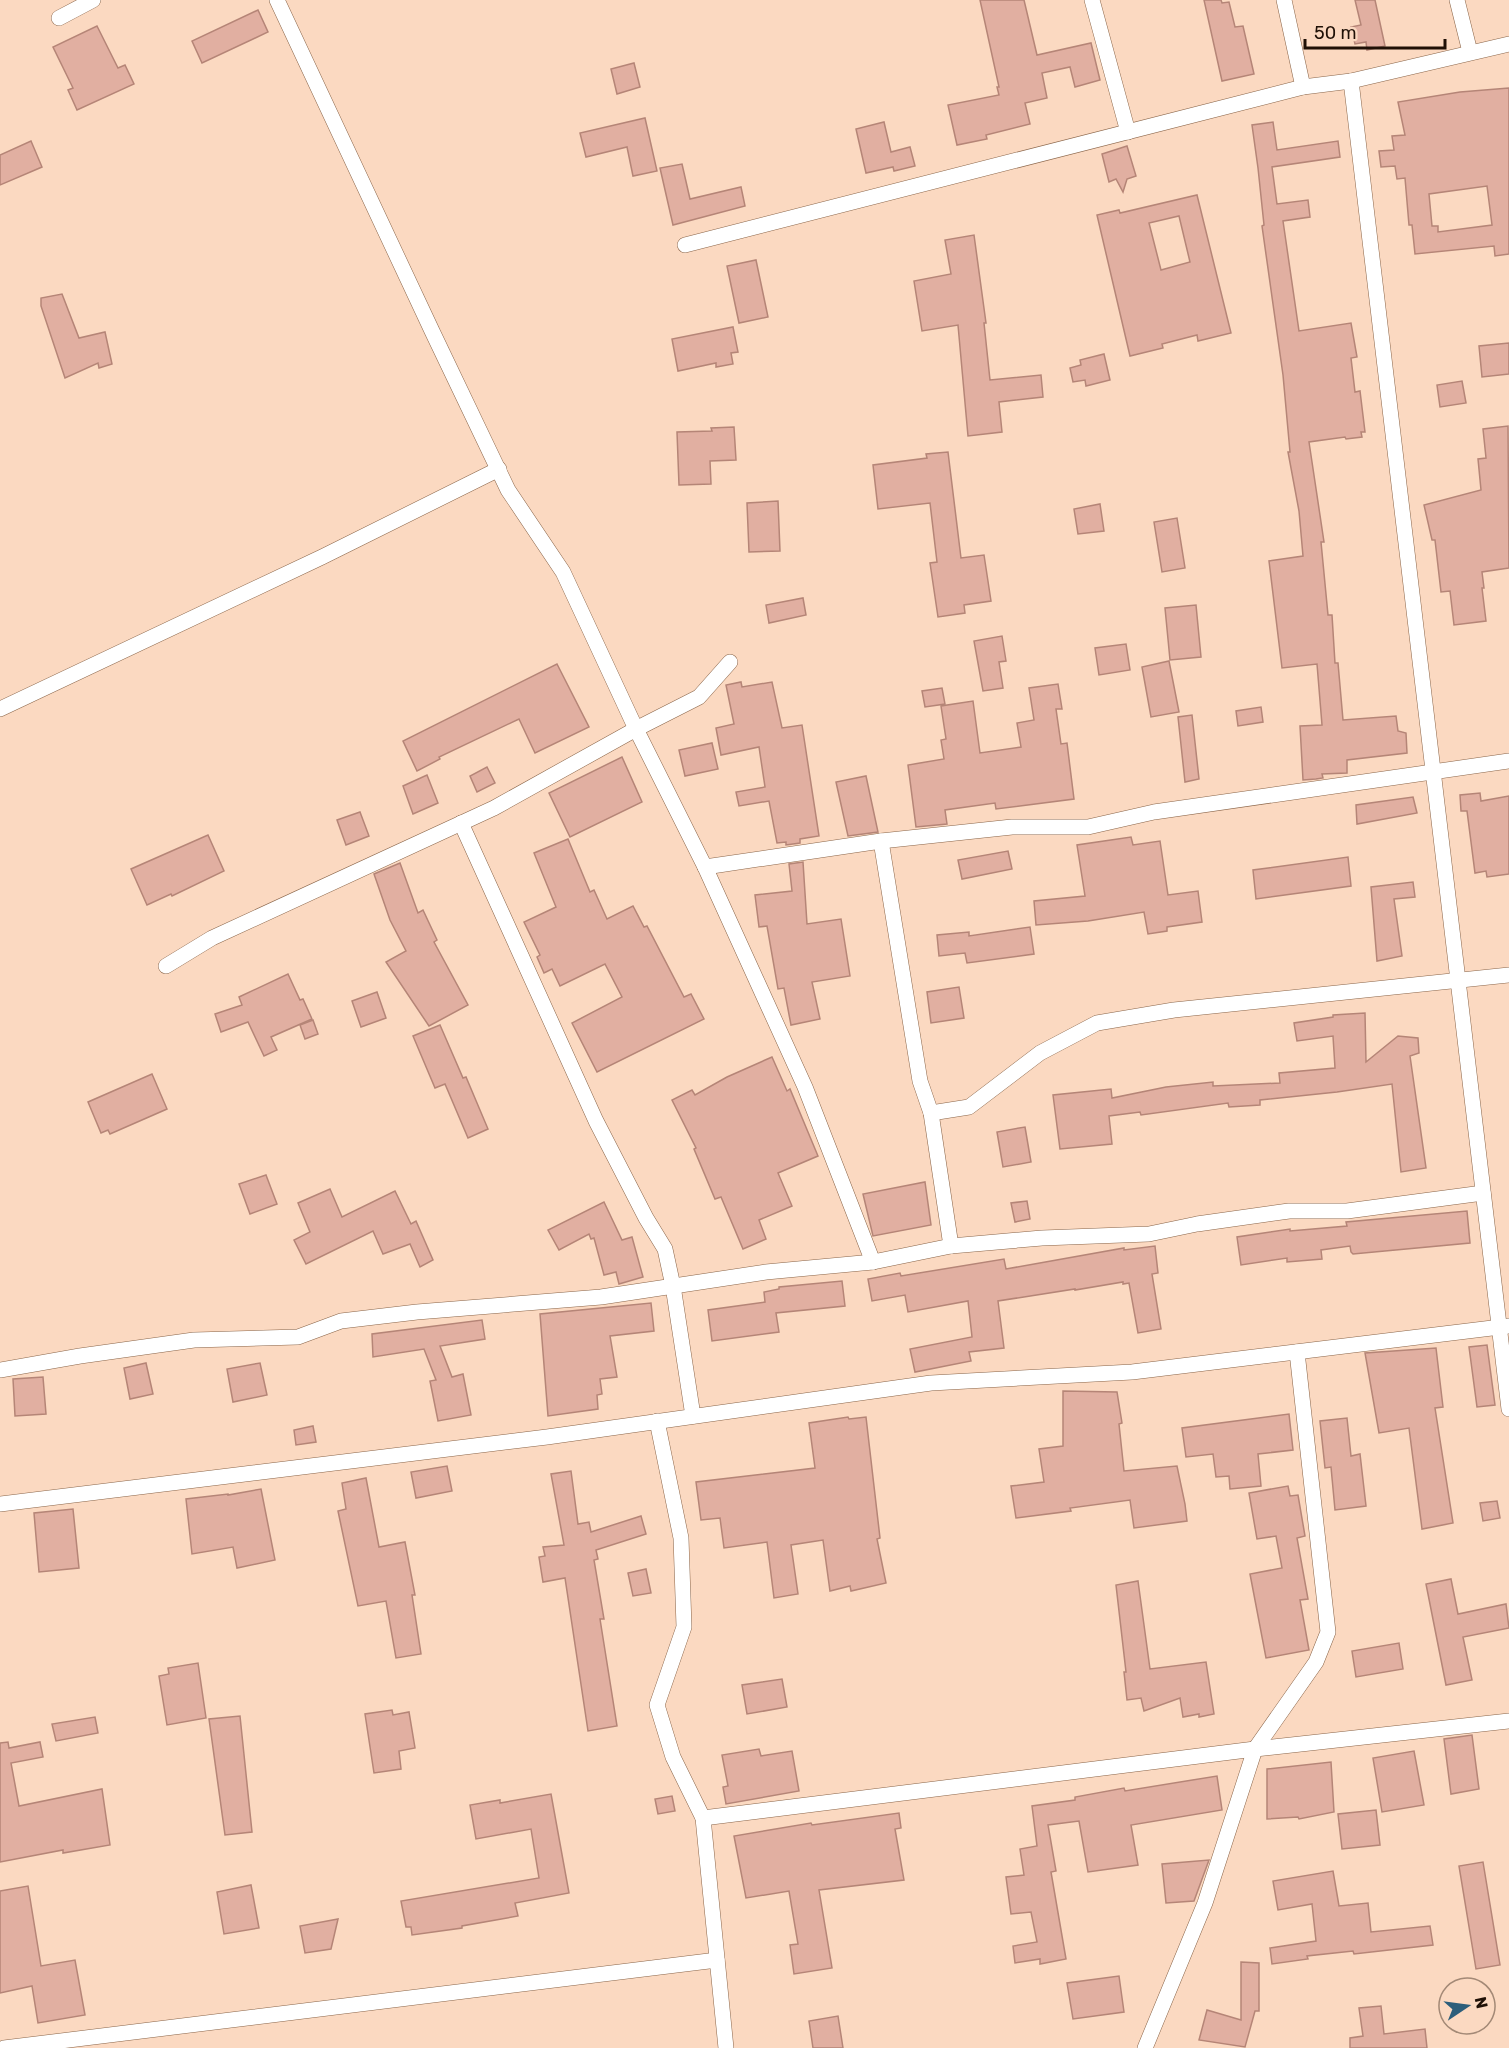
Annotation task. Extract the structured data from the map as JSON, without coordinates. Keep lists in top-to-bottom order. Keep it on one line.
{"scale_bar":"50 m","north":"right"}
